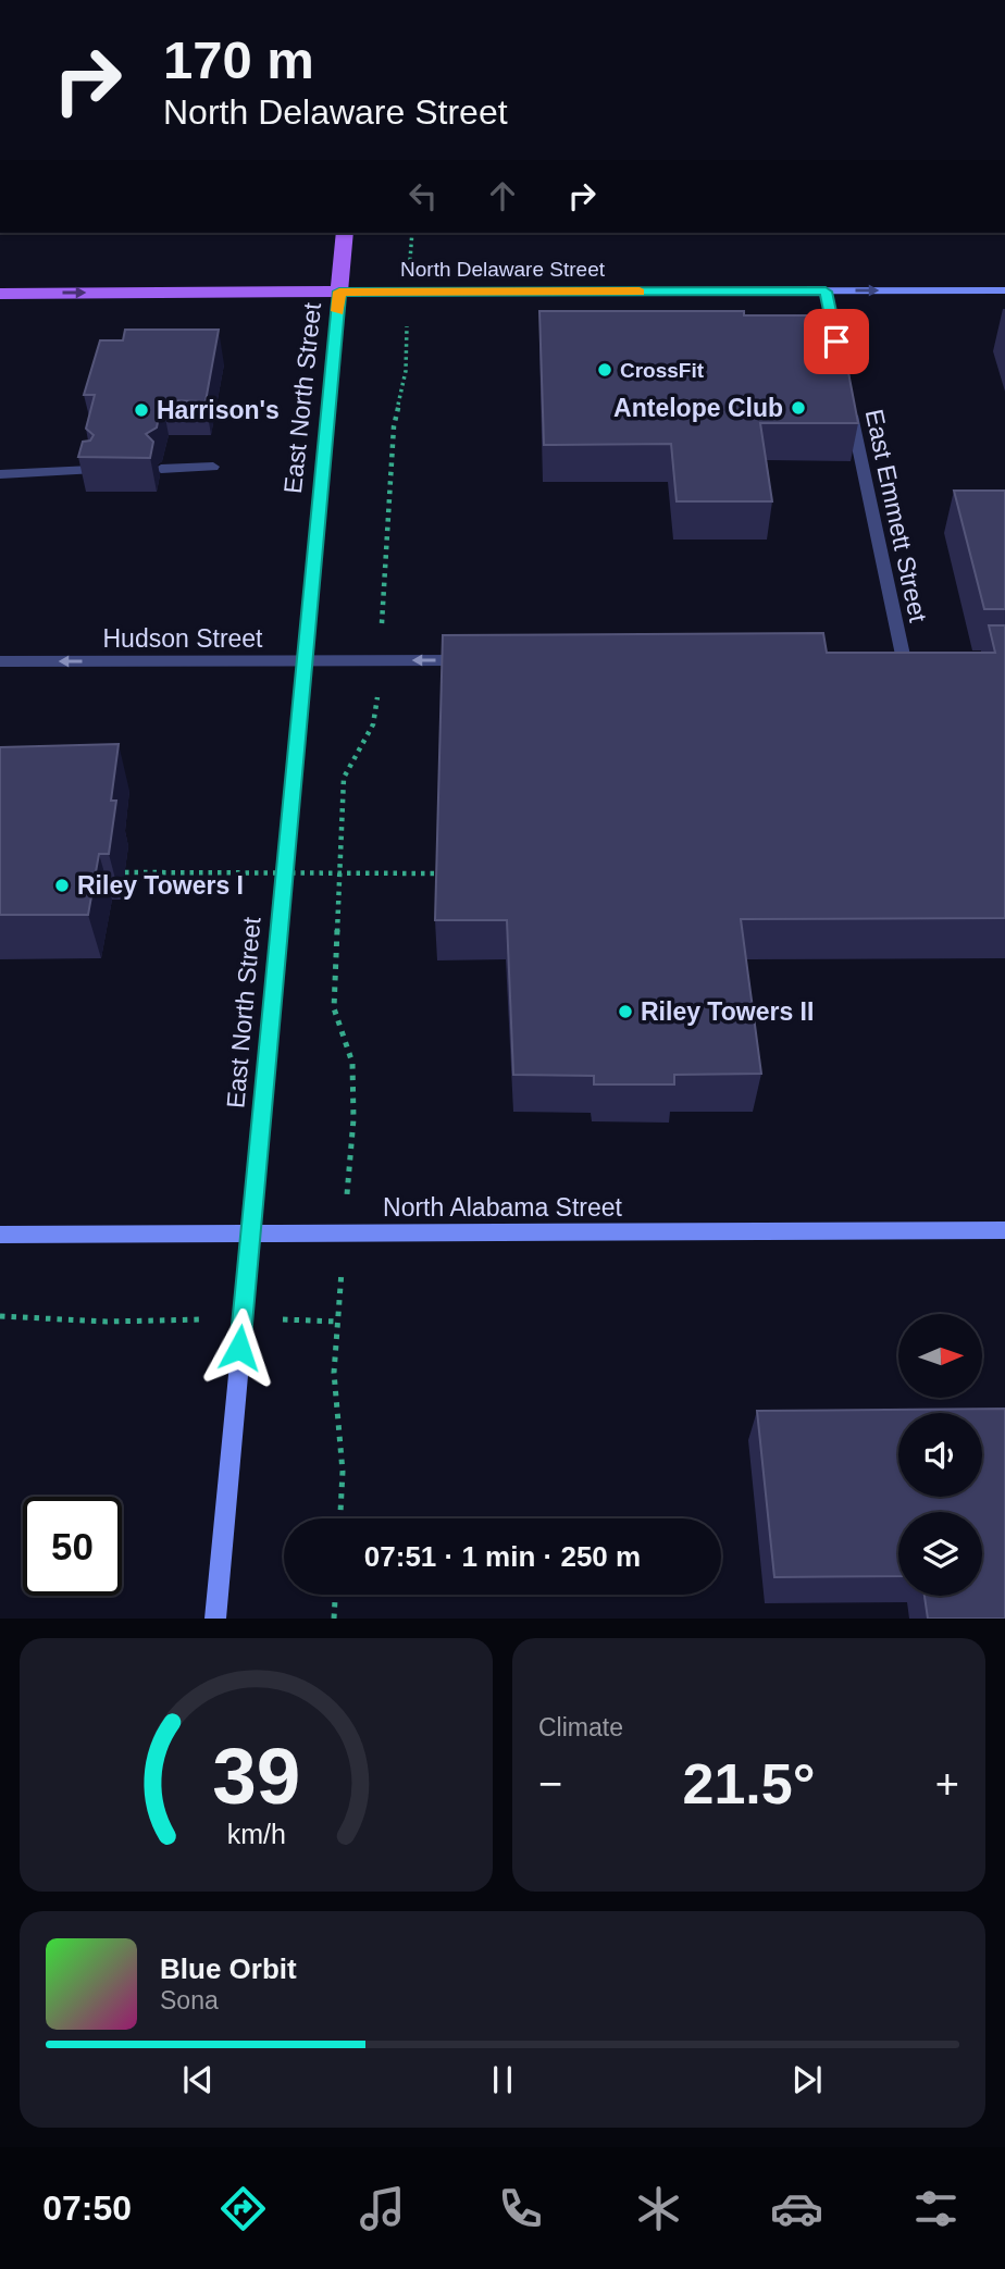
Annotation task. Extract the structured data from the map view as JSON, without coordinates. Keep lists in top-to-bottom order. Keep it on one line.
{"streets":{"main road":["North Delaware Street","East North Street","North Alabama Street"],"street":["East Emmett Street","Hudson Street"]},"crossings":[["North Delaware Street","East North Street"],["North Delaware Street","East Emmett Street"],["East North Street","Hudson Street"],["East North Street","North Alabama Street"]],"one_way":["North Delaware Street","Hudson Street"],"places":["CrossFit","Antelope Club","Harrison's","Riley Towers I","Riley Towers II"],"north":"right","page":{"turn":["170 m","North Delaware Street"],"limit":"50","trip":"07:51 · 1 min · 250 m","tile":"Climate","heat":["−","21.5°","+"],"song":["Blue Orbit","Sona"],"tabs":"07:50","gauge":["39","km/h"]}}
